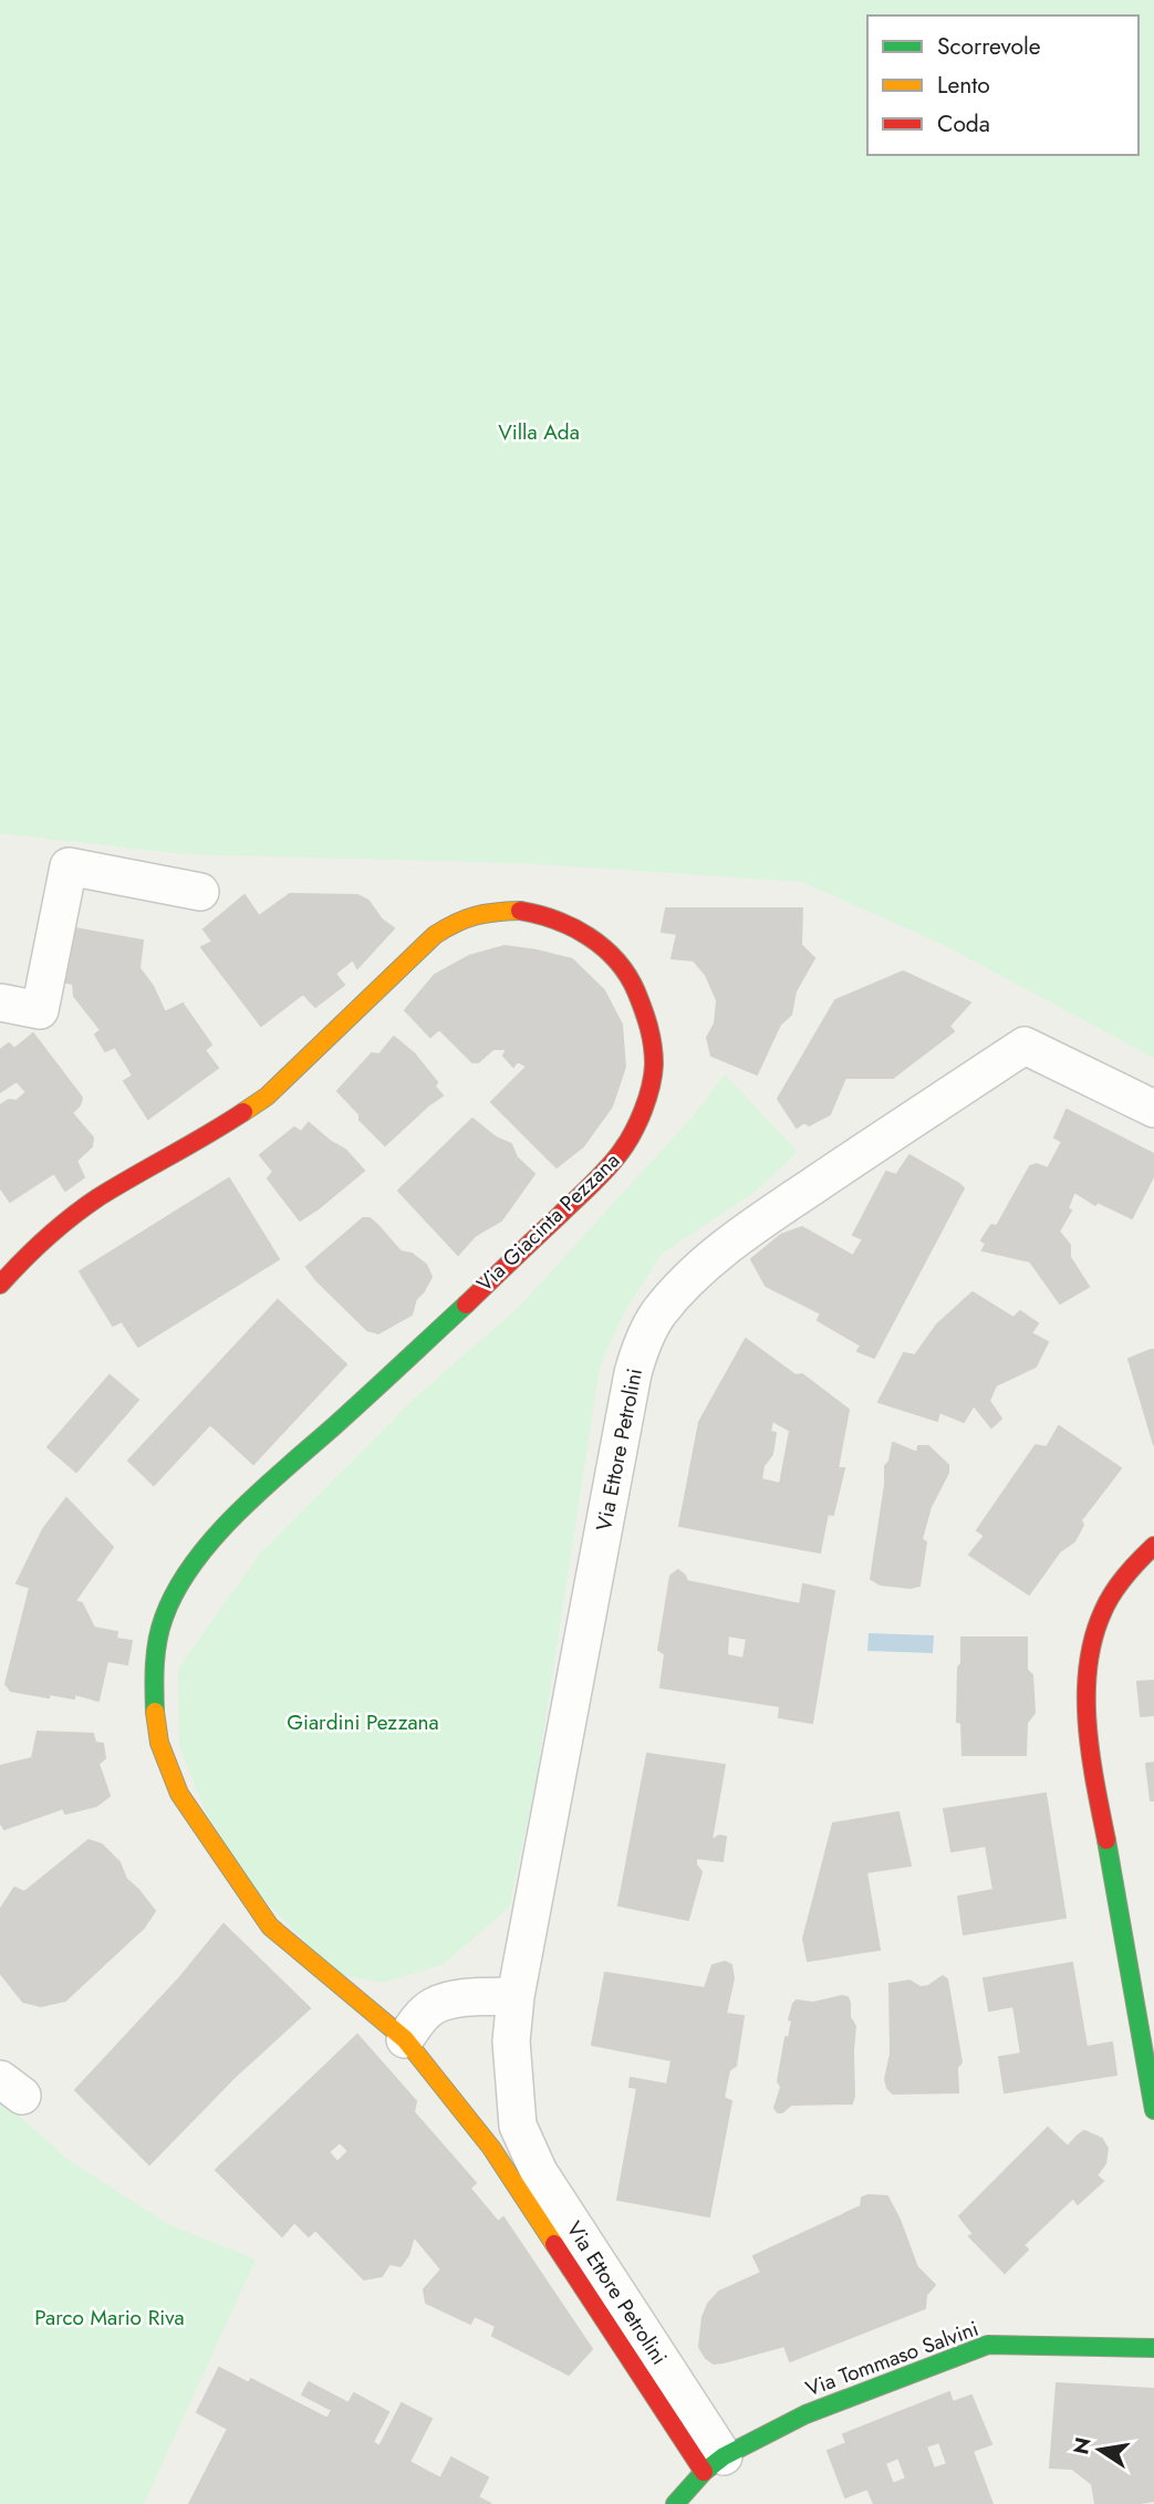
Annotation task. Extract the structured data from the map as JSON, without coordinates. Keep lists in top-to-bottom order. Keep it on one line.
{"streets":{"street":["Via Giacinta Pezzana","Via Ettore Petrolini","Via Tommaso Salvini"]},"crossings":[["Via Giacinta Pezzana","Via Ettore Petrolini"],["Via Ettore Petrolini","Via Tommaso Salvini"]],"parks":["Villa Ada","Giardini Pezzana","Parco Mario Riva"],"legend":["Scorrevole","Lento","Coda"],"north":"left"}
